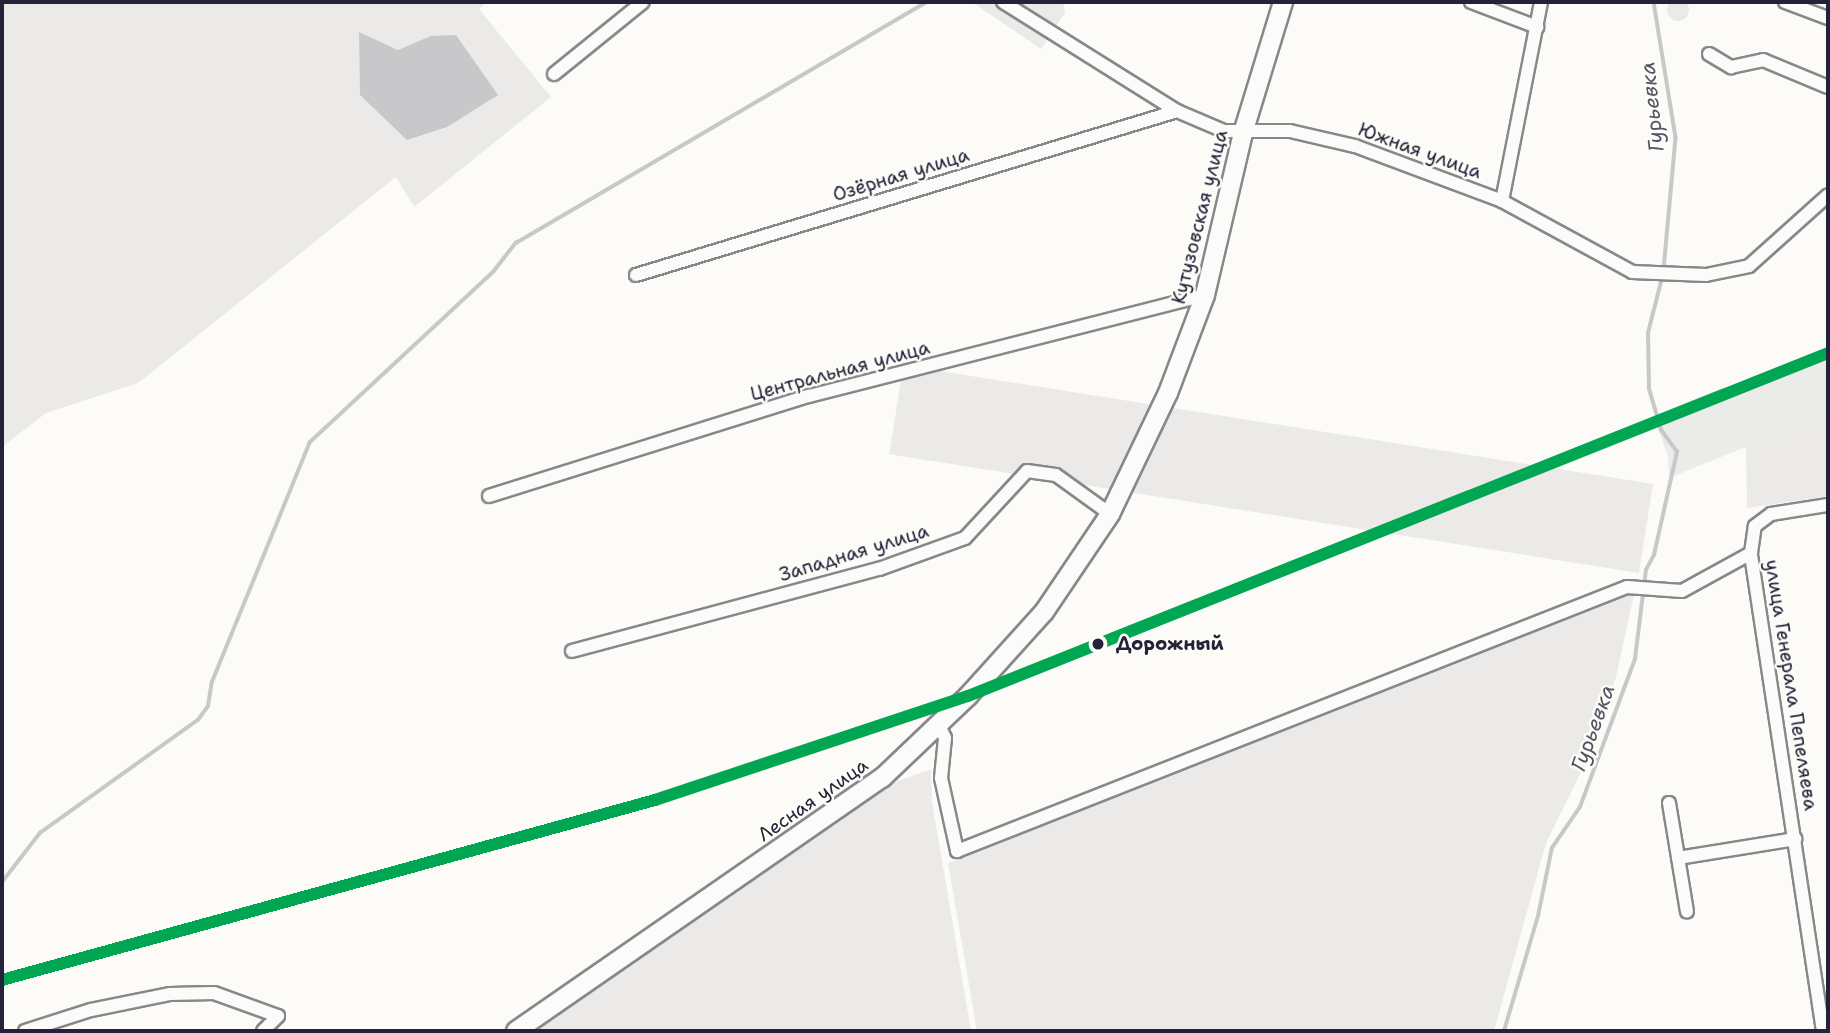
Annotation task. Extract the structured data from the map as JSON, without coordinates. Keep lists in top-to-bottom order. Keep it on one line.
{"streets":{"street":["Южная улица","Озёрная улица","Кутузовская улица","Центральная улица","Западная улица","улица Генерала Пепеляева","Лесная улица"]},"crossings":[["Южная улица","Озёрная улица"],["Южная улица","Кутузовская улица"],["Кутузовская улица","Центральная улица"],["Кутузовская улица","Западная улица"],["Кутузовская улица","Лесная улица"]],"water":["Гурьевка"],"places":["Дорожный"]}
